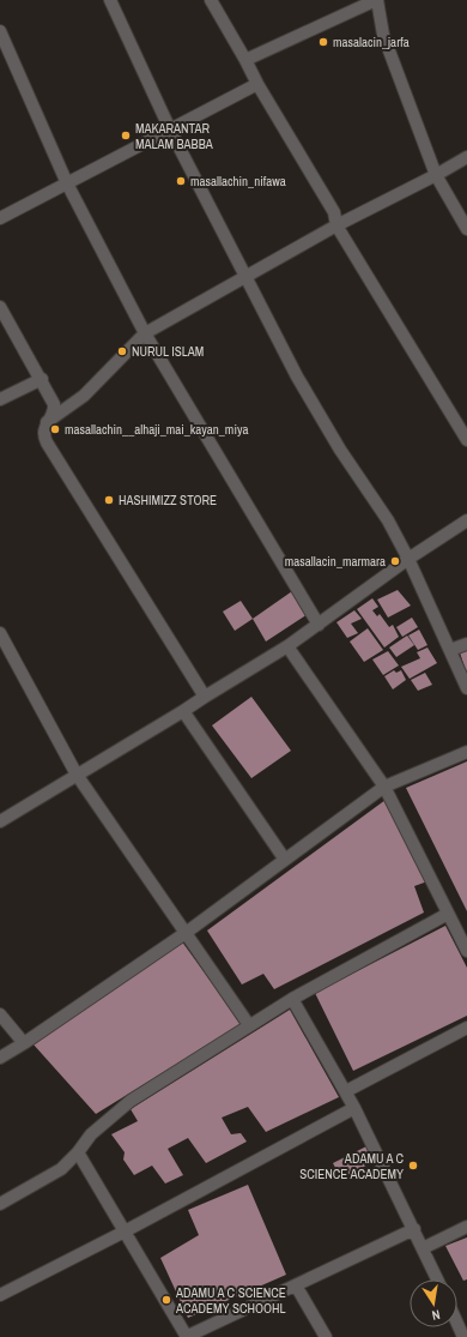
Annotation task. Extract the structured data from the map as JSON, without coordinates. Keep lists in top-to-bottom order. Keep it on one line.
{"places":["masalacin_jarfa","MAKARANTAR MALAM BABBA","masallachin_nifawa","NURUL ISLAM","masallachin__alhaji_mai_kayan_miya","HASHIMIZZ STORE","masallacin_marmara","ADAMU A C SCIENCE ACADEMY","ADAMU A C SCIENCE ACADEMY SCHOOHL"],"north":"bottom"}
